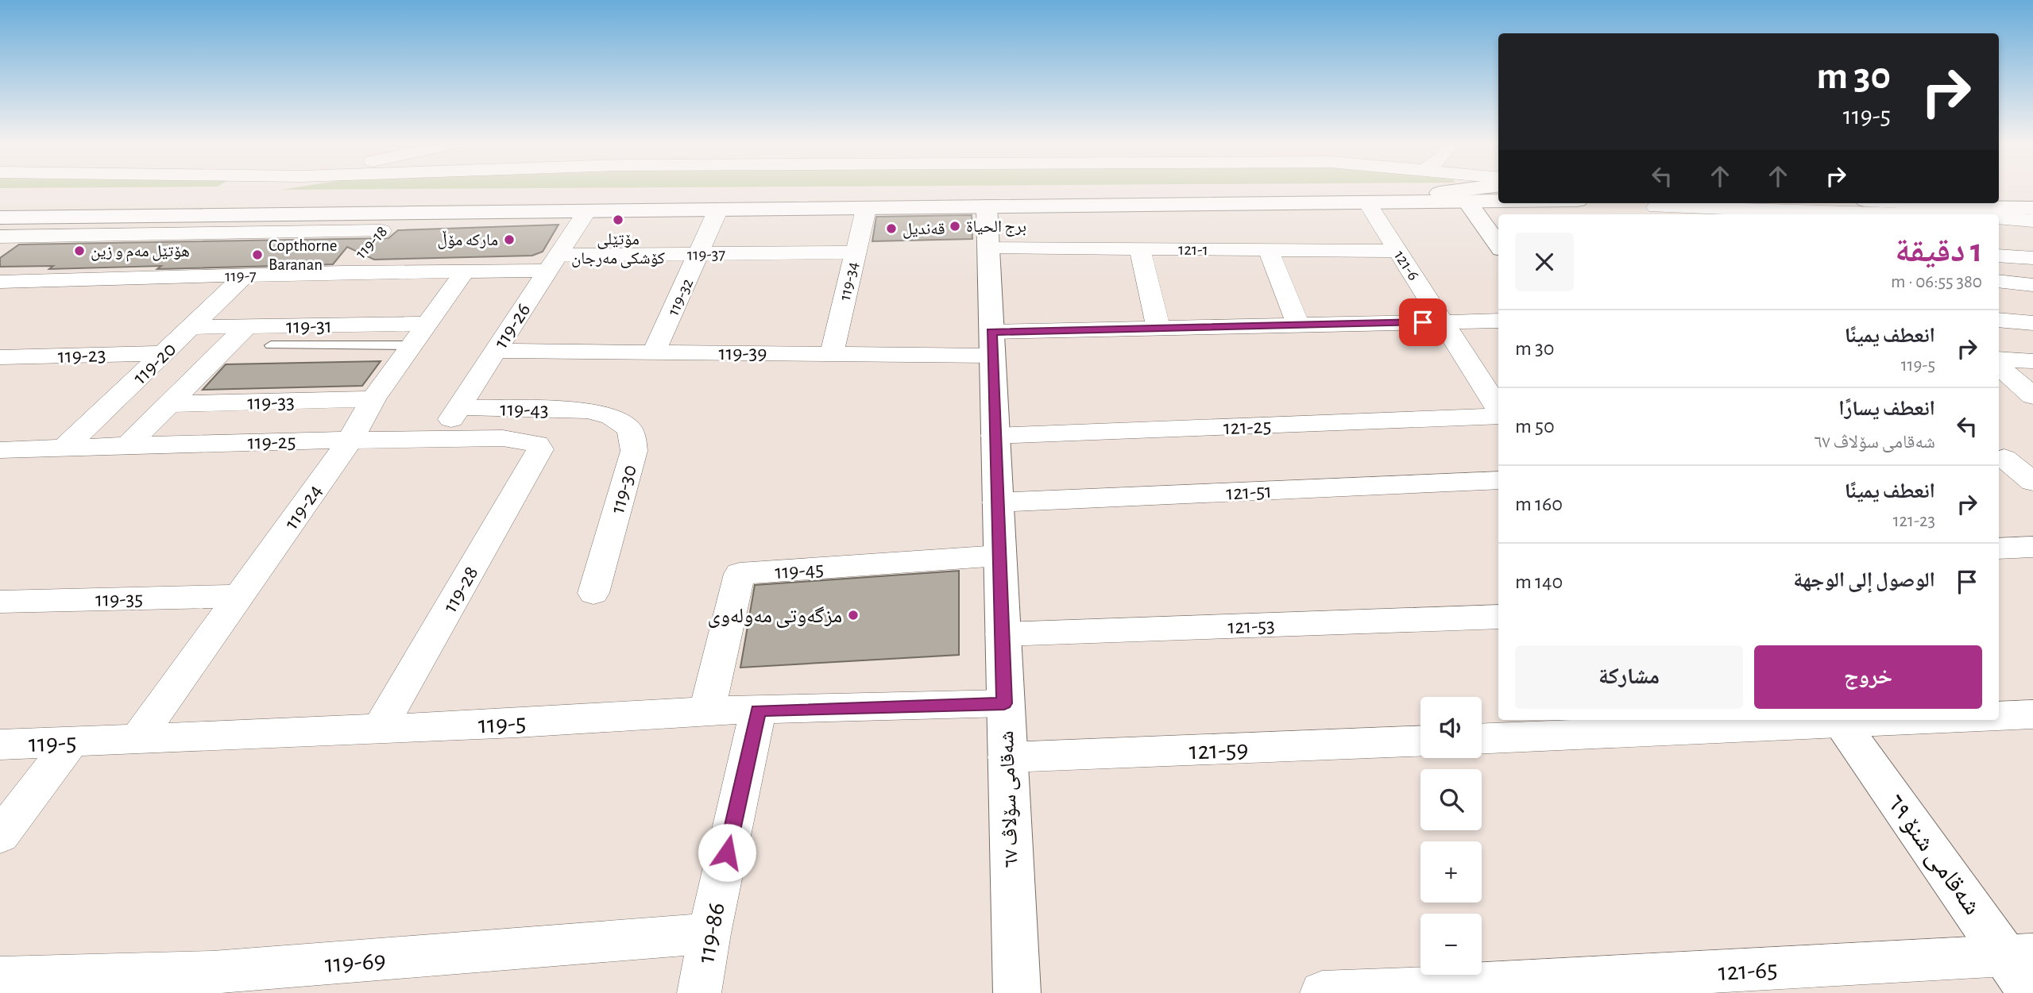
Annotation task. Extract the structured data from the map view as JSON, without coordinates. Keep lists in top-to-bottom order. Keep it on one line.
{"streets":{"main road":["شەقامی سۆلاڤ ٦٧","شەقامی شنۆ ٦٩"],"street":["119-18","121-1","119-37","121-6","119-7","119-34","119-32","119-31","119-26","119-39","119-23","119-20","119-33","119-43","121-25","119-25","119-30","121-51","119-24","119-45","119-28","119-35","121-53","119-5","121-59","119-86","119-69","121-65"]},"crossings":[["119-18","119-7"],["121-1","121-6"],["121-1","شەقامی سۆلاڤ ٦٧"],["119-37","119-7"],["119-37","119-34"],["119-37","119-32"],["119-37","119-26"],["121-6","119-39"],["119-7","119-26"],["119-7","119-20"],["119-7","119-24"],["119-34","119-39"],["119-32","119-39"],["119-31","119-20"],["119-31","119-24"],["119-26","119-39"],["119-26","119-43"],["119-26","119-25"],["119-39","شەقامی سۆلاڤ ٦٧"],["119-23","119-20"],["119-20","119-25"],["119-33","119-24"],["119-43","119-30"],["121-25","شەقامی سۆلاڤ ٦٧"],["119-25","119-24"],["119-25","119-28"],["121-51","شەقامی سۆلاڤ ٦٧"],["119-24","119-35"],["119-24","119-5"],["119-45","119-5"],["119-45","شەقامی سۆلاڤ ٦٧"],["119-28","119-5"],["121-53","شەقامی سۆلاڤ ٦٧"],["119-5","شەقامی سۆلاڤ ٦٧"],["119-5","119-86"],["121-59","شەقامی سۆلاڤ ٦٧"],["شەقامی شنۆ ٦٩","121-65"],["119-86","119-69"]],"places":["مۆتێلی کۆشکی مەرجان","برج الحياة","قەندیل","مارکە مۆڵ","هۆتێل مەم و زین","Copthorne Baranan","مزگەوتی مەولەوی"],"page":{"turn":["30 m","119-5"],"heading":["1 دقيقة","380 m · 06:55"],"list":[{"name":"انعطف يمينًا","note":"119-5","value":"30 m"},{"name":"انعطف يسارًا","note":"شەقامی سۆلاڤ ٦٧","value":"50 m"},{"name":"انعطف يمينًا","note":"121-23","value":"160 m"},{"name":"الوصول إلى الوجهة","value":"140 m"}],"buttons":["خروج","مشاركة"],"map_buttons":["+","−"]}}
